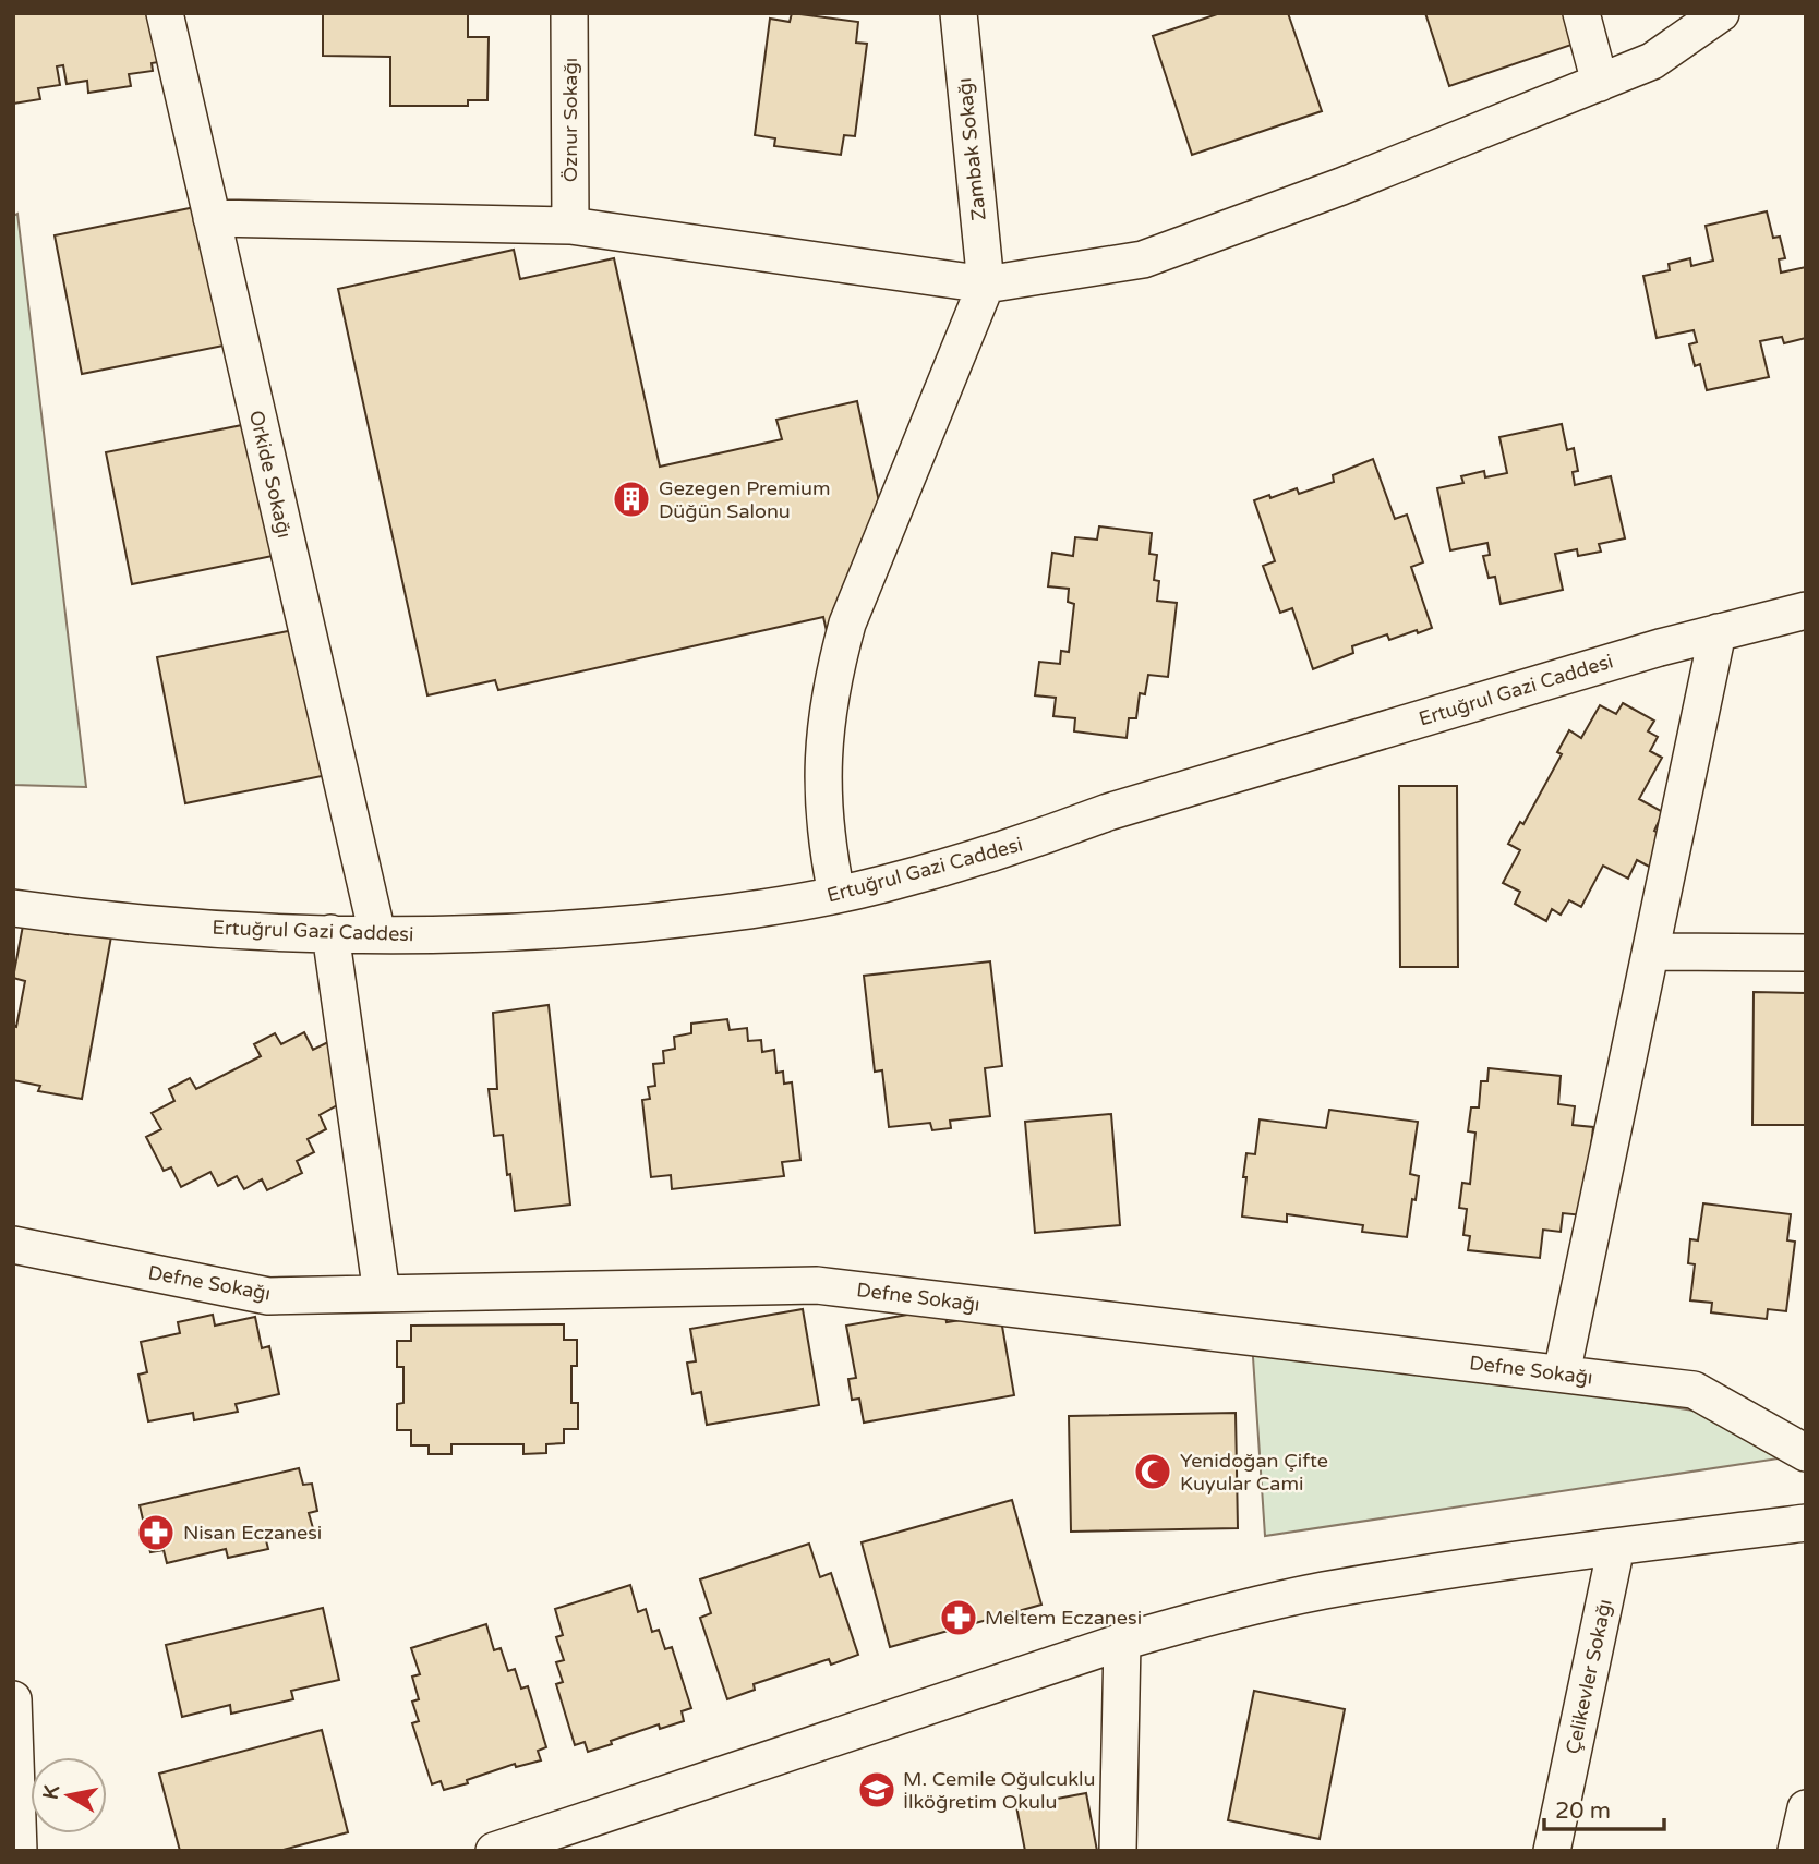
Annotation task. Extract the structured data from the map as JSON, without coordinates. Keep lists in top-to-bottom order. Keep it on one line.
{"streets":{"street":["Öznur Sokağı","Zambak Sokağı","Orkide Sokağı","Ertuğrul Gazi Caddesi","Defne Sokağı","Çelikevler Sokağı"]},"crossings":[["Orkide Sokağı","Ertuğrul Gazi Caddesi"]],"places":{"building":["Gezegen Premium Düğün Salonu"],"mosque":["Yenidoğan Çifte Kuyular Cami"],"pharmacy":["Nisan Eczanesi","Meltem Eczanesi"],"school or university":["M. Cemile Oğulcuklu İlköğretim Okulu"]},"scale_bar":"20 m","north":"left"}
